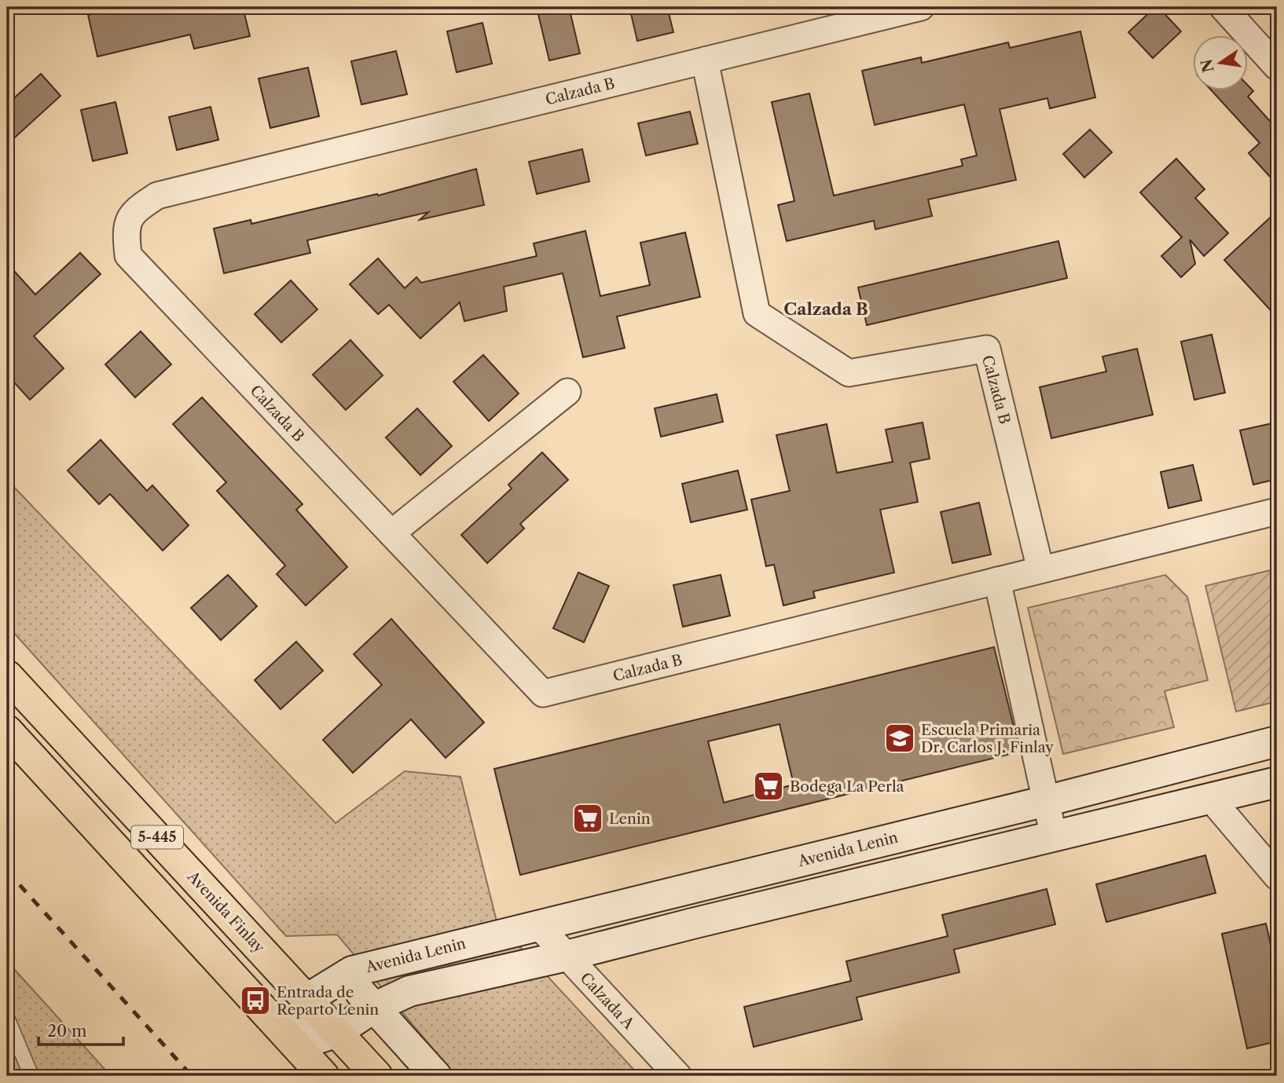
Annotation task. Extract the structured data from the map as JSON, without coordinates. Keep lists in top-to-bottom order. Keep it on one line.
{"streets":{"highway":["5-445","Avenida Finlay"],"street":["Calzada B","Avenida Lenin","Calzada A"]},"crossings":[["Avenida Lenin","Avenida Finlay"],["Avenida Lenin","Calzada A"]],"districts":["Calzada B"],"places":{"school or university":["Escuela Primaria Dr. Carlos J. Finlay"],"supermarket":["Bodega La Perla","Lenin"],"bus stop":["Entrada de Reparto Lenin"]},"scale_bar":"20 m","north":"left"}
